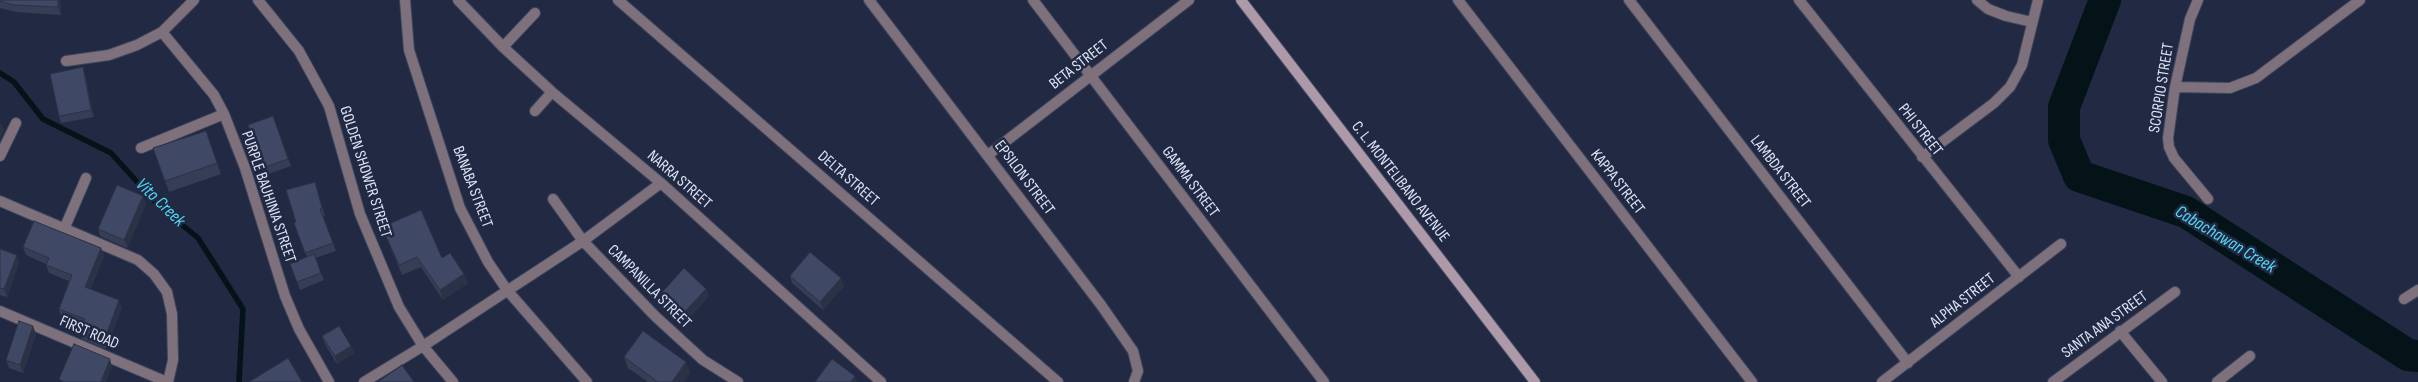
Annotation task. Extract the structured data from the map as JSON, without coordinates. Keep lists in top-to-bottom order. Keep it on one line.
{"streets":{"street":["BETA STREET","SCORPIO STREET","PHI STREET","GOLDEN SHOWER STREET","LAMBDA STREET","EPSILON STREET","DELTA STREET","NARRA STREET","GAMMA STREET","C. L. MONTELIBANO AVENUE","KAPPA STREET","BANABA STREET","PURPLE BAUHINIA STREET","CAMPANILLA STREET","ALPHA STREET","SANTA ANA STREET","FIRST ROAD"]},"crossings":[["BETA STREET","EPSILON STREET"],["BETA STREET","GAMMA STREET"],["PHI STREET","ALPHA STREET"],["LAMBDA STREET","ALPHA STREET"]],"water":["Vito Creek","Cabachawan Creek"]}
